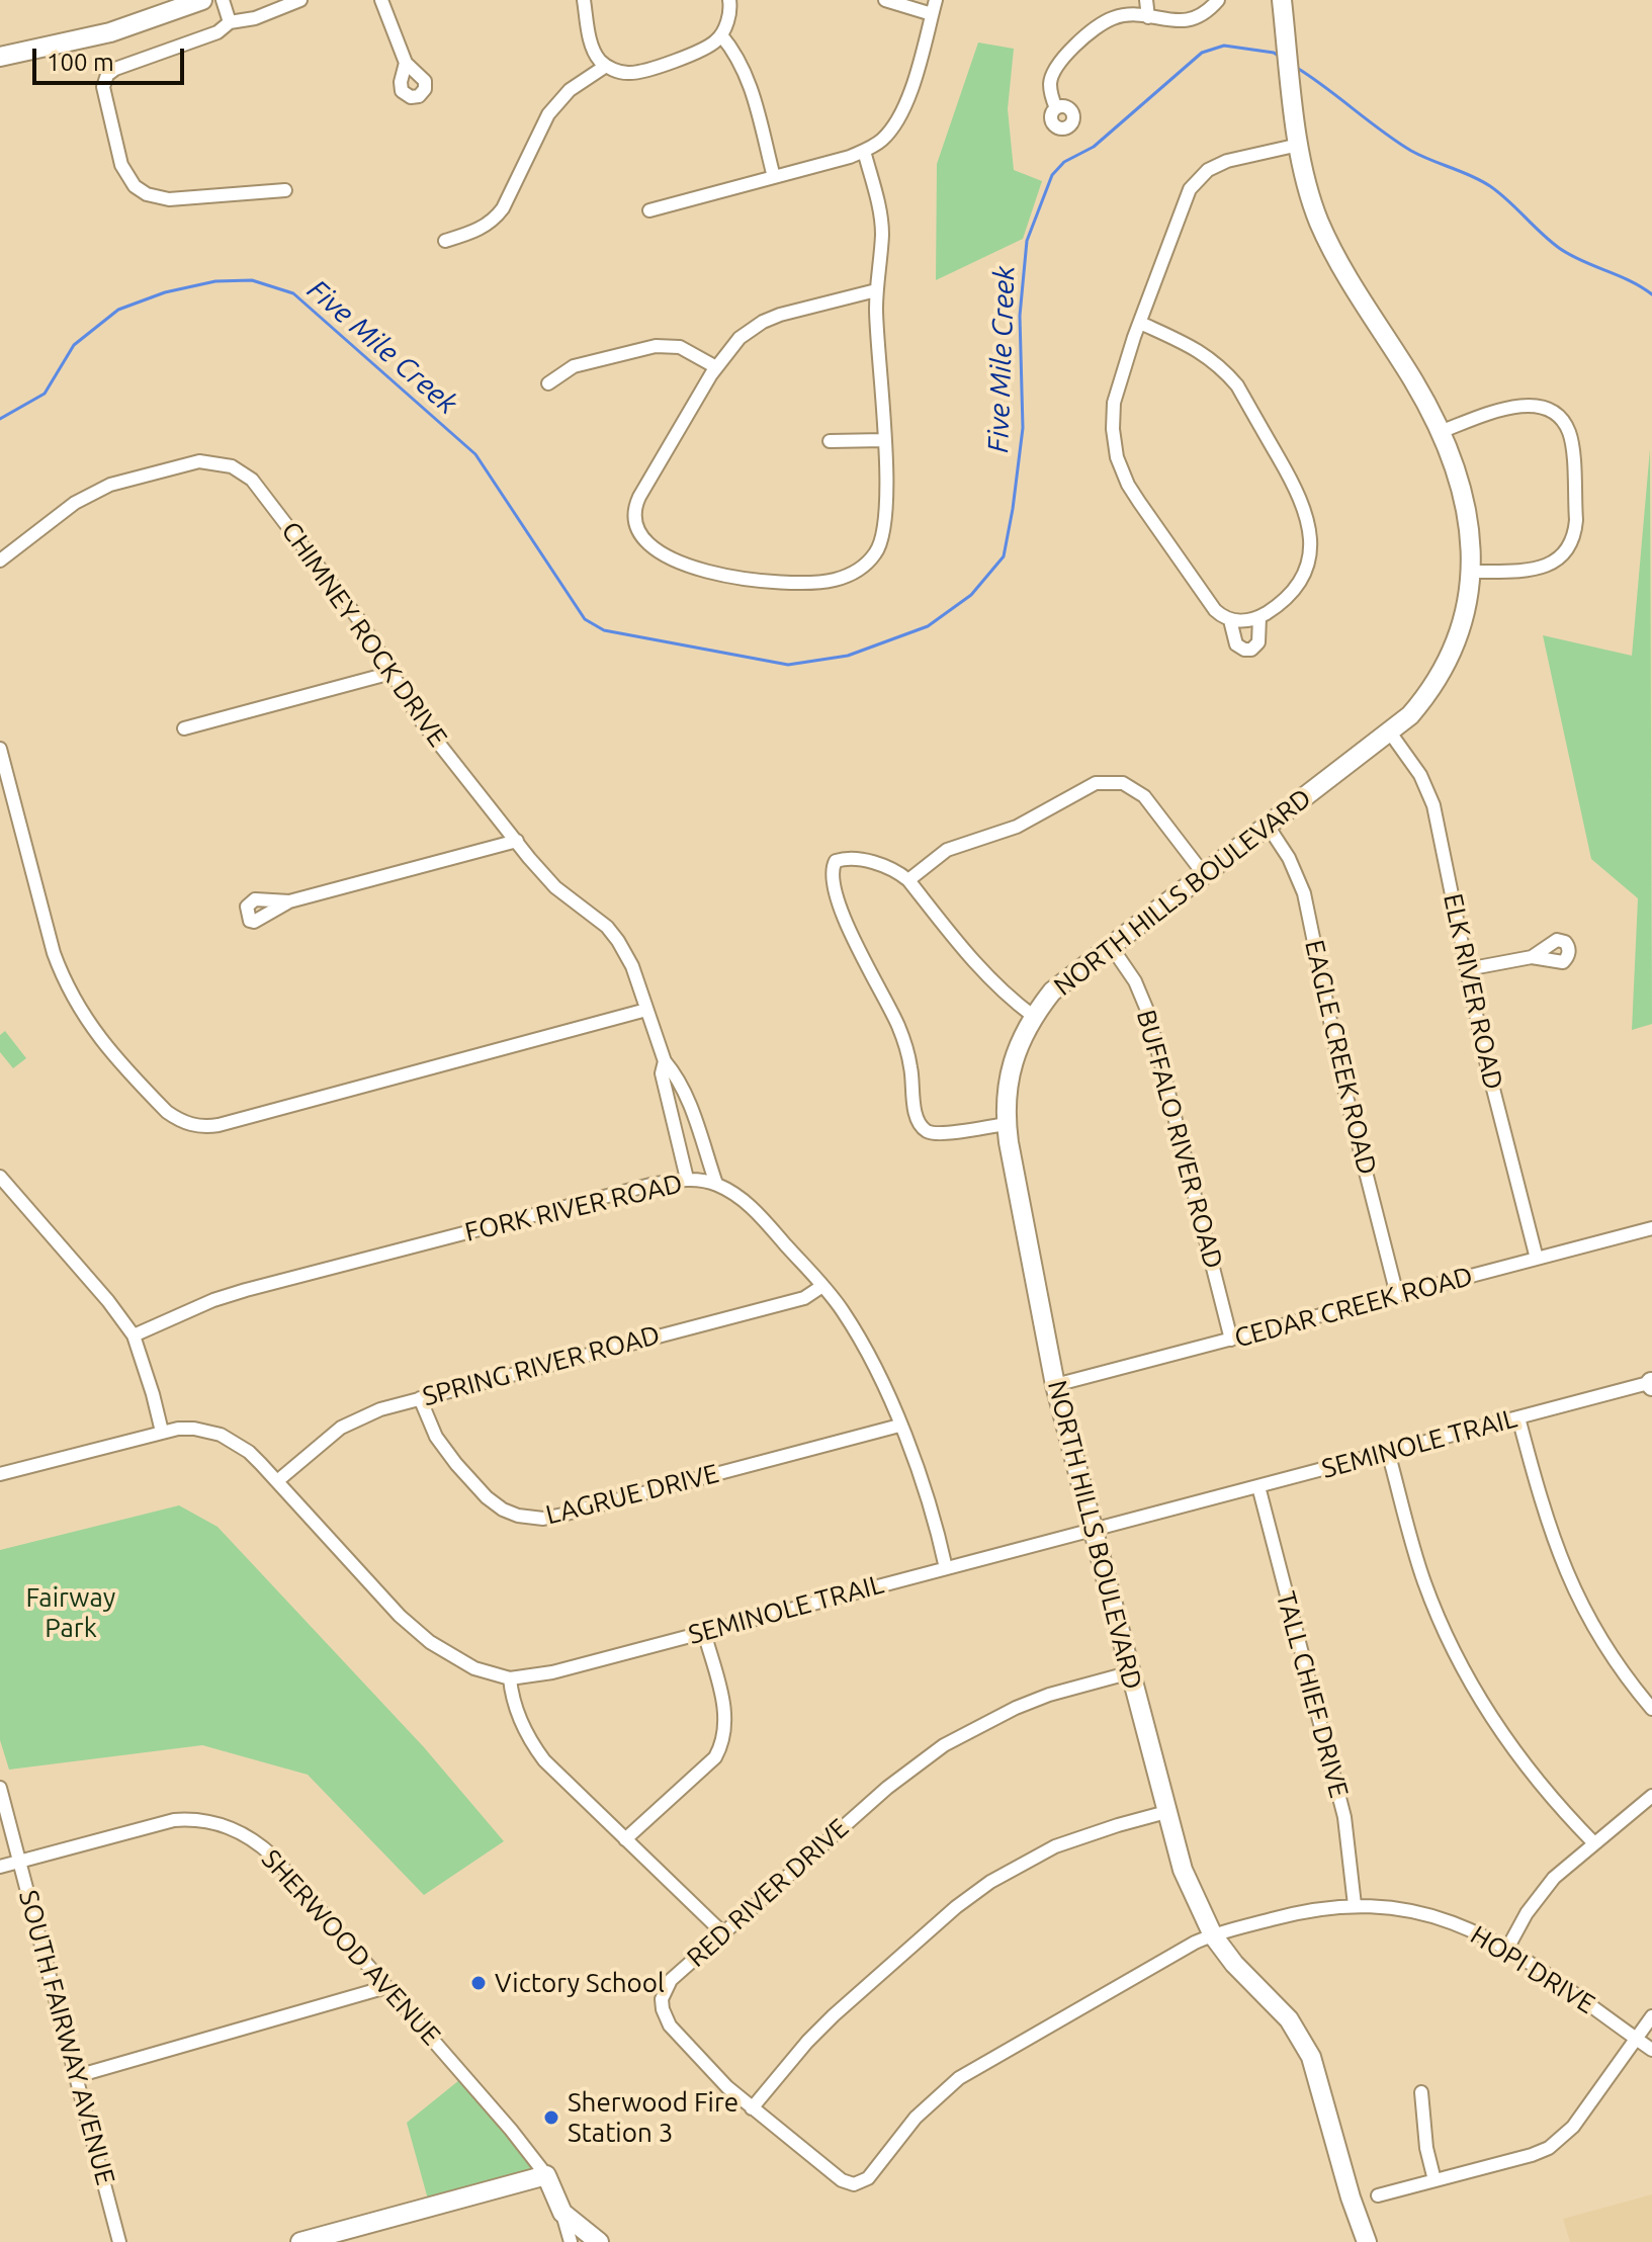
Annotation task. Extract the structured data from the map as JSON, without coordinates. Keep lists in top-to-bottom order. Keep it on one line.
{"streets":{"street":["CHIMNEY ROCK DRIVE","NORTH HILLS BOULEVARD","ELK RIVER ROAD","EAGLE CREEK ROAD","BUFFALO RIVER ROAD","FORK RIVER ROAD","CEDAR CREEK ROAD","SPRING RIVER ROAD","SEMINOLE TRAIL","LAGRUE DRIVE","TALL CHIEF DRIVE","RED RIVER DRIVE","SHERWOOD AVENUE","HOPI DRIVE","SOUTH FAIRWAY AVENUE"]},"crossings":[["CHIMNEY ROCK DRIVE","FORK RIVER ROAD"],["NORTH HILLS BOULEVARD","ELK RIVER ROAD"],["NORTH HILLS BOULEVARD","EAGLE CREEK ROAD"],["NORTH HILLS BOULEVARD","BUFFALO RIVER ROAD"],["NORTH HILLS BOULEVARD","CEDAR CREEK ROAD"],["NORTH HILLS BOULEVARD","SEMINOLE TRAIL"],["NORTH HILLS BOULEVARD","RED RIVER DRIVE"],["NORTH HILLS BOULEVARD","HOPI DRIVE"],["ELK RIVER ROAD","CEDAR CREEK ROAD"],["EAGLE CREEK ROAD","CEDAR CREEK ROAD"],["BUFFALO RIVER ROAD","CEDAR CREEK ROAD"],["FORK RIVER ROAD","SPRING RIVER ROAD"],["FORK RIVER ROAD","SEMINOLE TRAIL"],["FORK RIVER ROAD","LAGRUE DRIVE"],["SPRING RIVER ROAD","SEMINOLE TRAIL"],["SPRING RIVER ROAD","LAGRUE DRIVE"],["SEMINOLE TRAIL","TALL CHIEF DRIVE"],["TALL CHIEF DRIVE","HOPI DRIVE"],["RED RIVER DRIVE","HOPI DRIVE"],["SHERWOOD AVENUE","SOUTH FAIRWAY AVENUE"]],"water":["Five Mile Creek"],"parks":["Fairway Park"],"places":["Victory School","Sherwood Fire Station 3"],"scale_bar":"100 m"}
